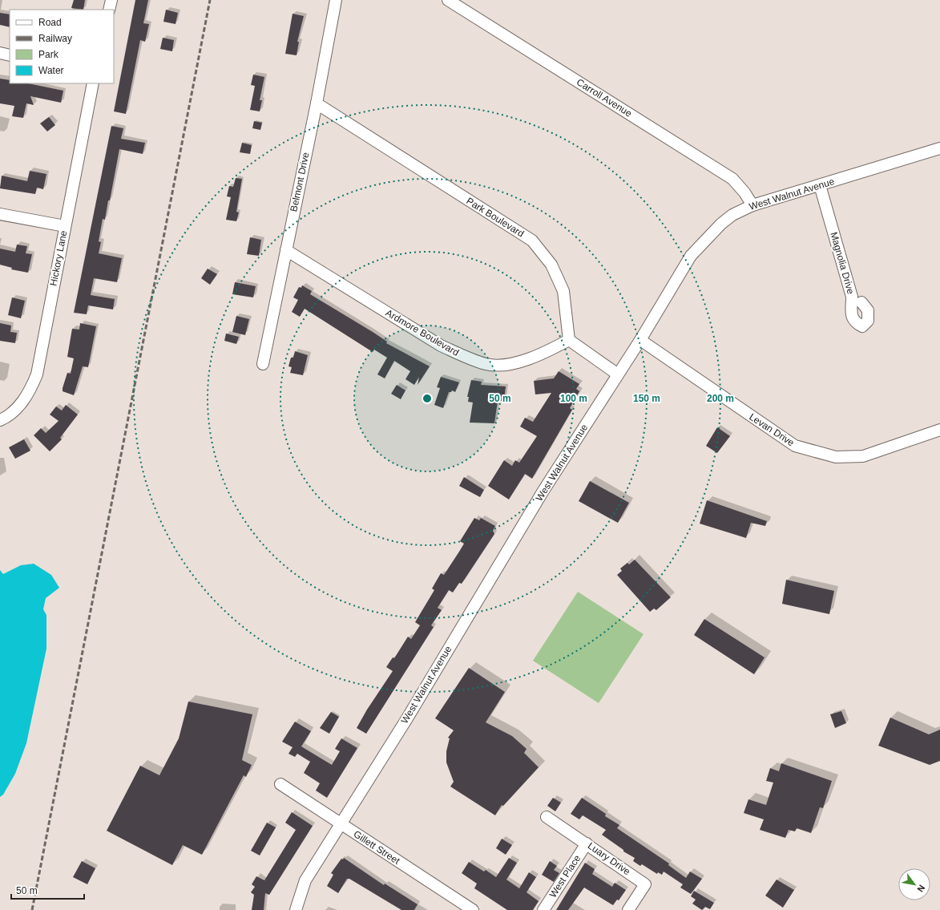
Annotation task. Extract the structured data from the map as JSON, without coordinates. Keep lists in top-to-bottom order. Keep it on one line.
{"streets":{"street":["Carroll Avenue","Belmont Drive","West Walnut Avenue","Park Boulevard","Hickory Lane","Magnolia Drive","Ardmore Boulevard","Levan Drive","Gillett Street","Luary Drive","West Place"]},"crossings":[["Carroll Avenue","West Walnut Avenue"],["Belmont Drive","Park Boulevard"],["Belmont Drive","Ardmore Boulevard"],["West Walnut Avenue","Magnolia Drive"],["West Walnut Avenue","Levan Drive"],["West Walnut Avenue","Gillett Street"],["Park Boulevard","Ardmore Boulevard"],["Luary Drive","West Place"]],"legend":["Road","Railway","Park","Water"],"scale_bar":"50 m","north":"bottom right","rings":["50 m","100 m","150 m","200 m"]}
